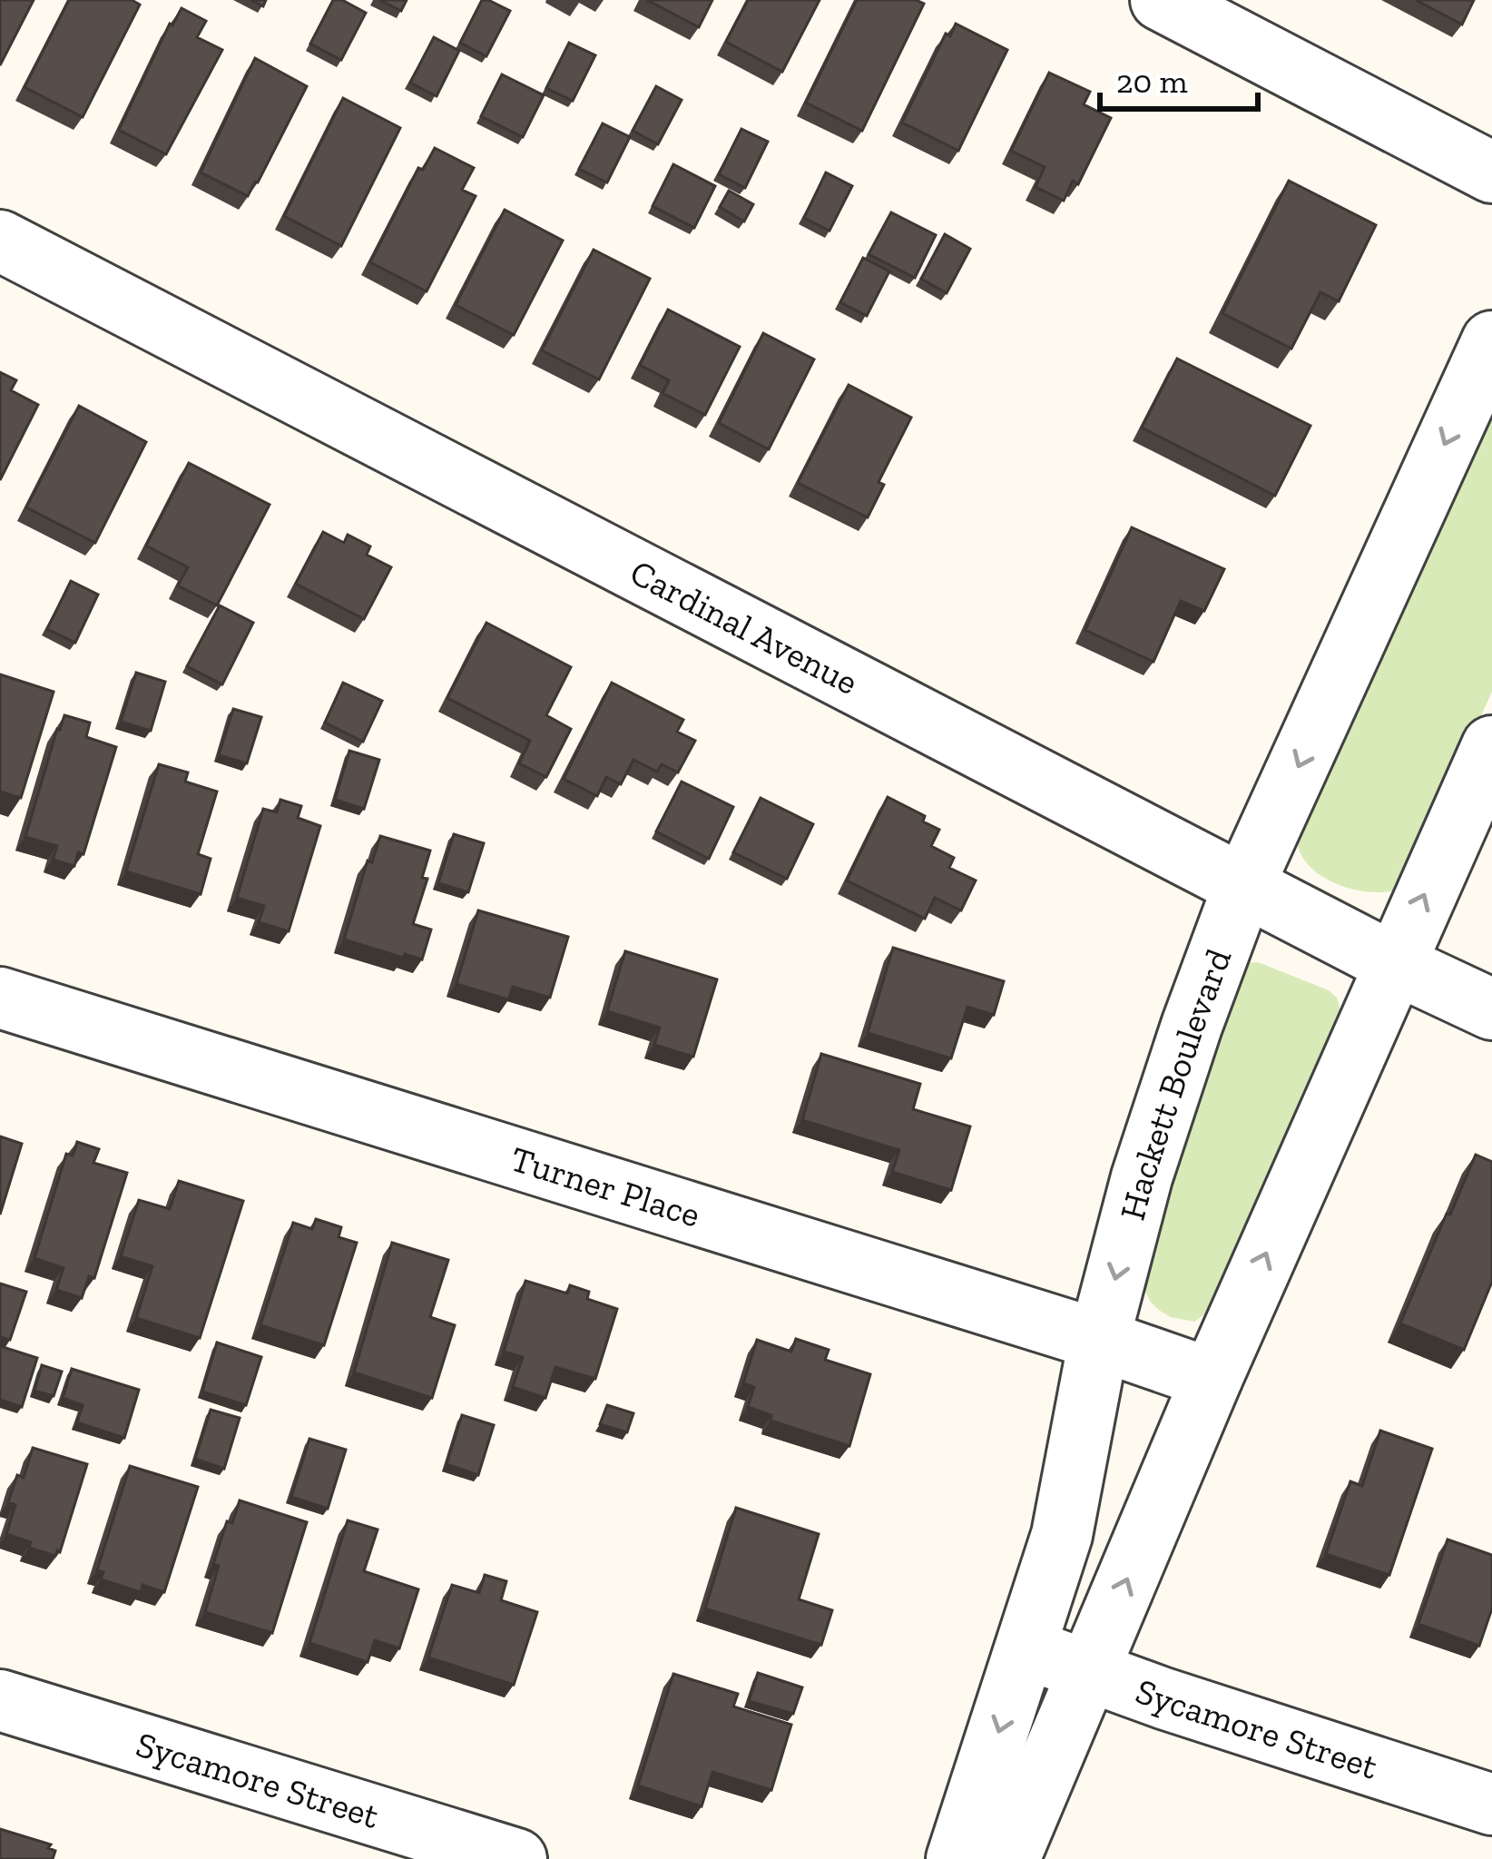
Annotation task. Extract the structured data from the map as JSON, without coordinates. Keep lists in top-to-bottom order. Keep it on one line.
{"streets":{"street":["Cardinal Avenue","Hackett Boulevard","Turner Place","Sycamore Street"]},"crossings":[["Cardinal Avenue","Hackett Boulevard"],["Hackett Boulevard","Turner Place"],["Hackett Boulevard","Sycamore Street"]],"scale_bar":"20 m"}
